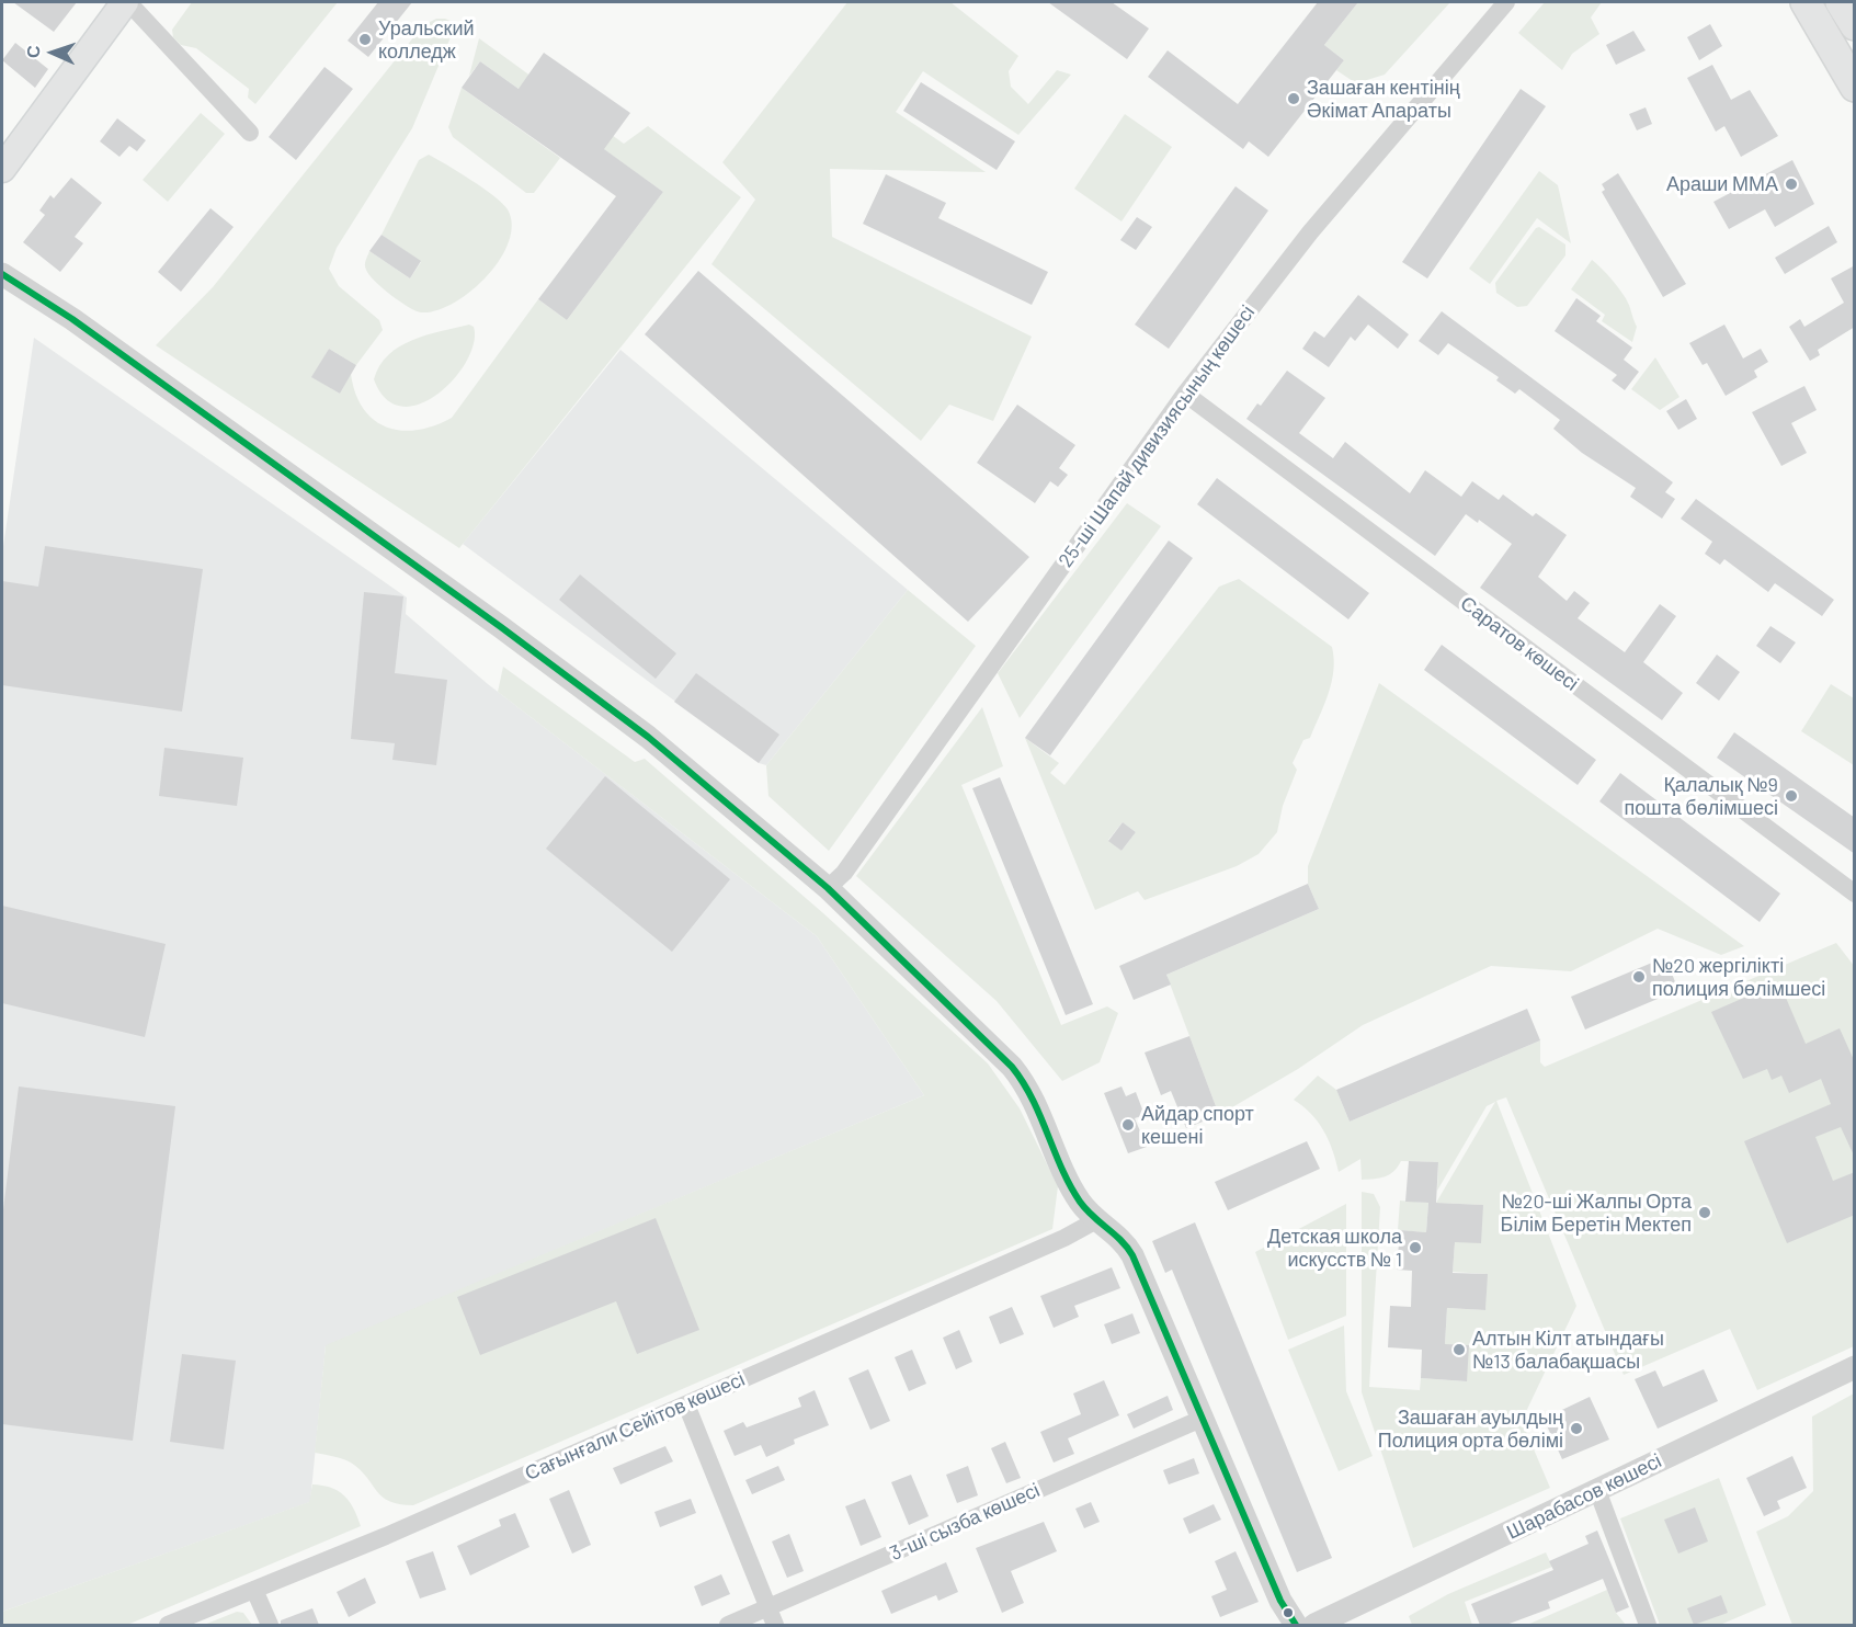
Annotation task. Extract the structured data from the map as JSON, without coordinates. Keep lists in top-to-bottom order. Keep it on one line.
{"streets":{"street":["25-ші Шапай дивизиясының көшесі","Саратов көшесі","Сағынғали Сейітов көшесі","Шарабасов көшесі","3-ші сызба көшесі"]},"crossings":[["25-ші Шапай дивизиясының көшесі","Саратов көшесі"]],"places":["Уральский колледж","Зашаған кентінің Әкімат Апараты","Араши ММА","Қалалық №9 пошта бөлімшесі","№20 жергілікті полиция бөлімшесі","Айдар спорт кешені","№20-ші Жалпы Орта Білім Беретін Мектеп","Детская школа искусств № 1","Алтын Кілт атындағы №13 балабақшасы","Зашаған ауылдың Полиция орта бөлімі"],"north":"left"}
